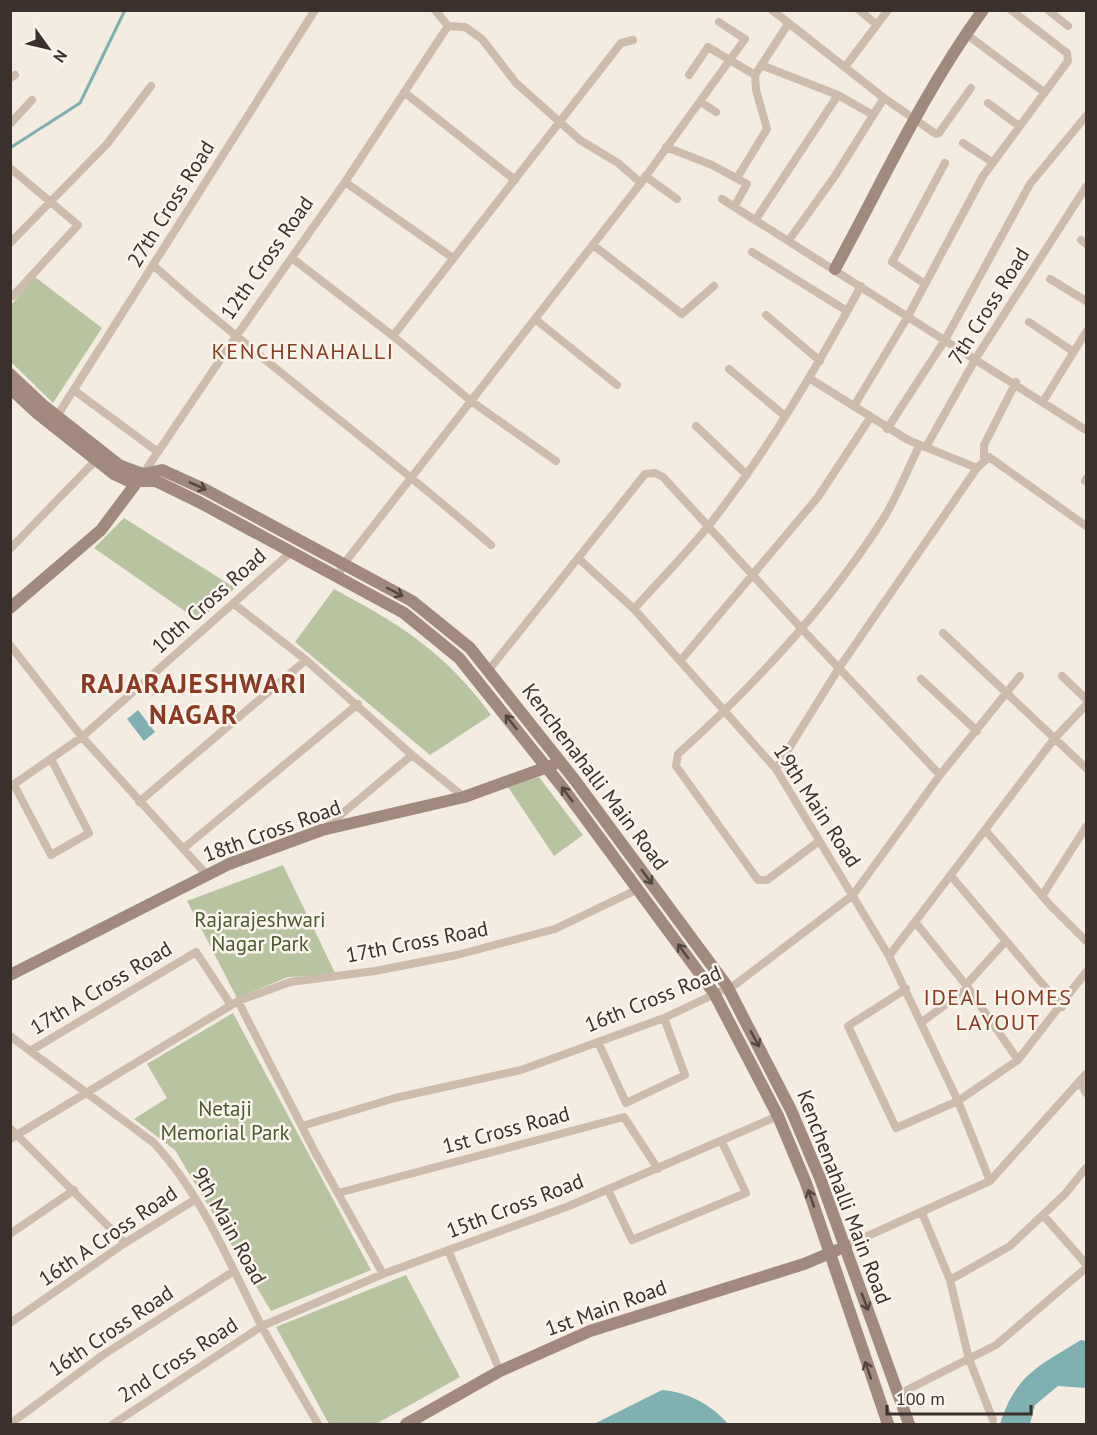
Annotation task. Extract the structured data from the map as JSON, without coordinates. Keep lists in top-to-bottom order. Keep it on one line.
{"streets":{"main road":["12th Cross Road","Kenchenahalli Main Road","18th Cross Road","1st Main Road"],"street":["27th Cross Road","7th Cross Road","10th Cross Road","19th Main Road","17th Cross Road","17th A Cross Road","16th Cross Road","1st Cross Road","15th Cross Road","9th Main Road","16th A Cross Road","2nd Cross Road"]},"crossings":[["27th Cross Road","Kenchenahalli Main Road"],["12th Cross Road","Kenchenahalli Main Road"],["7th Cross Road","19th Main Road"],["10th Cross Road","Kenchenahalli Main Road"],["Kenchenahalli Main Road","18th Cross Road"],["Kenchenahalli Main Road","17th Cross Road"],["Kenchenahalli Main Road","16th Cross Road"],["Kenchenahalli Main Road","15th Cross Road"],["Kenchenahalli Main Road","1st Main Road"],["19th Main Road","16th Cross Road"],["17th Cross Road","17th A Cross Road"],["17th Cross Road","9th Main Road"],["17th A Cross Road","9th Main Road"],["16th Cross Road","9th Main Road"],["1st Cross Road","15th Cross Road"],["15th Cross Road","9th Main Road"],["15th Cross Road","2nd Cross Road"],["9th Main Road","16th A Cross Road"],["9th Main Road","2nd Cross Road"]],"districts":["KENCHENAHALLI","RAJARAJESHWARI NAGAR","IDEAL HOMES LAYOUT"],"parks":["Rajarajeshwari Nagar Park","Netaji Memorial Park"],"scale_bar":"100 m","north":"bottom right"}
